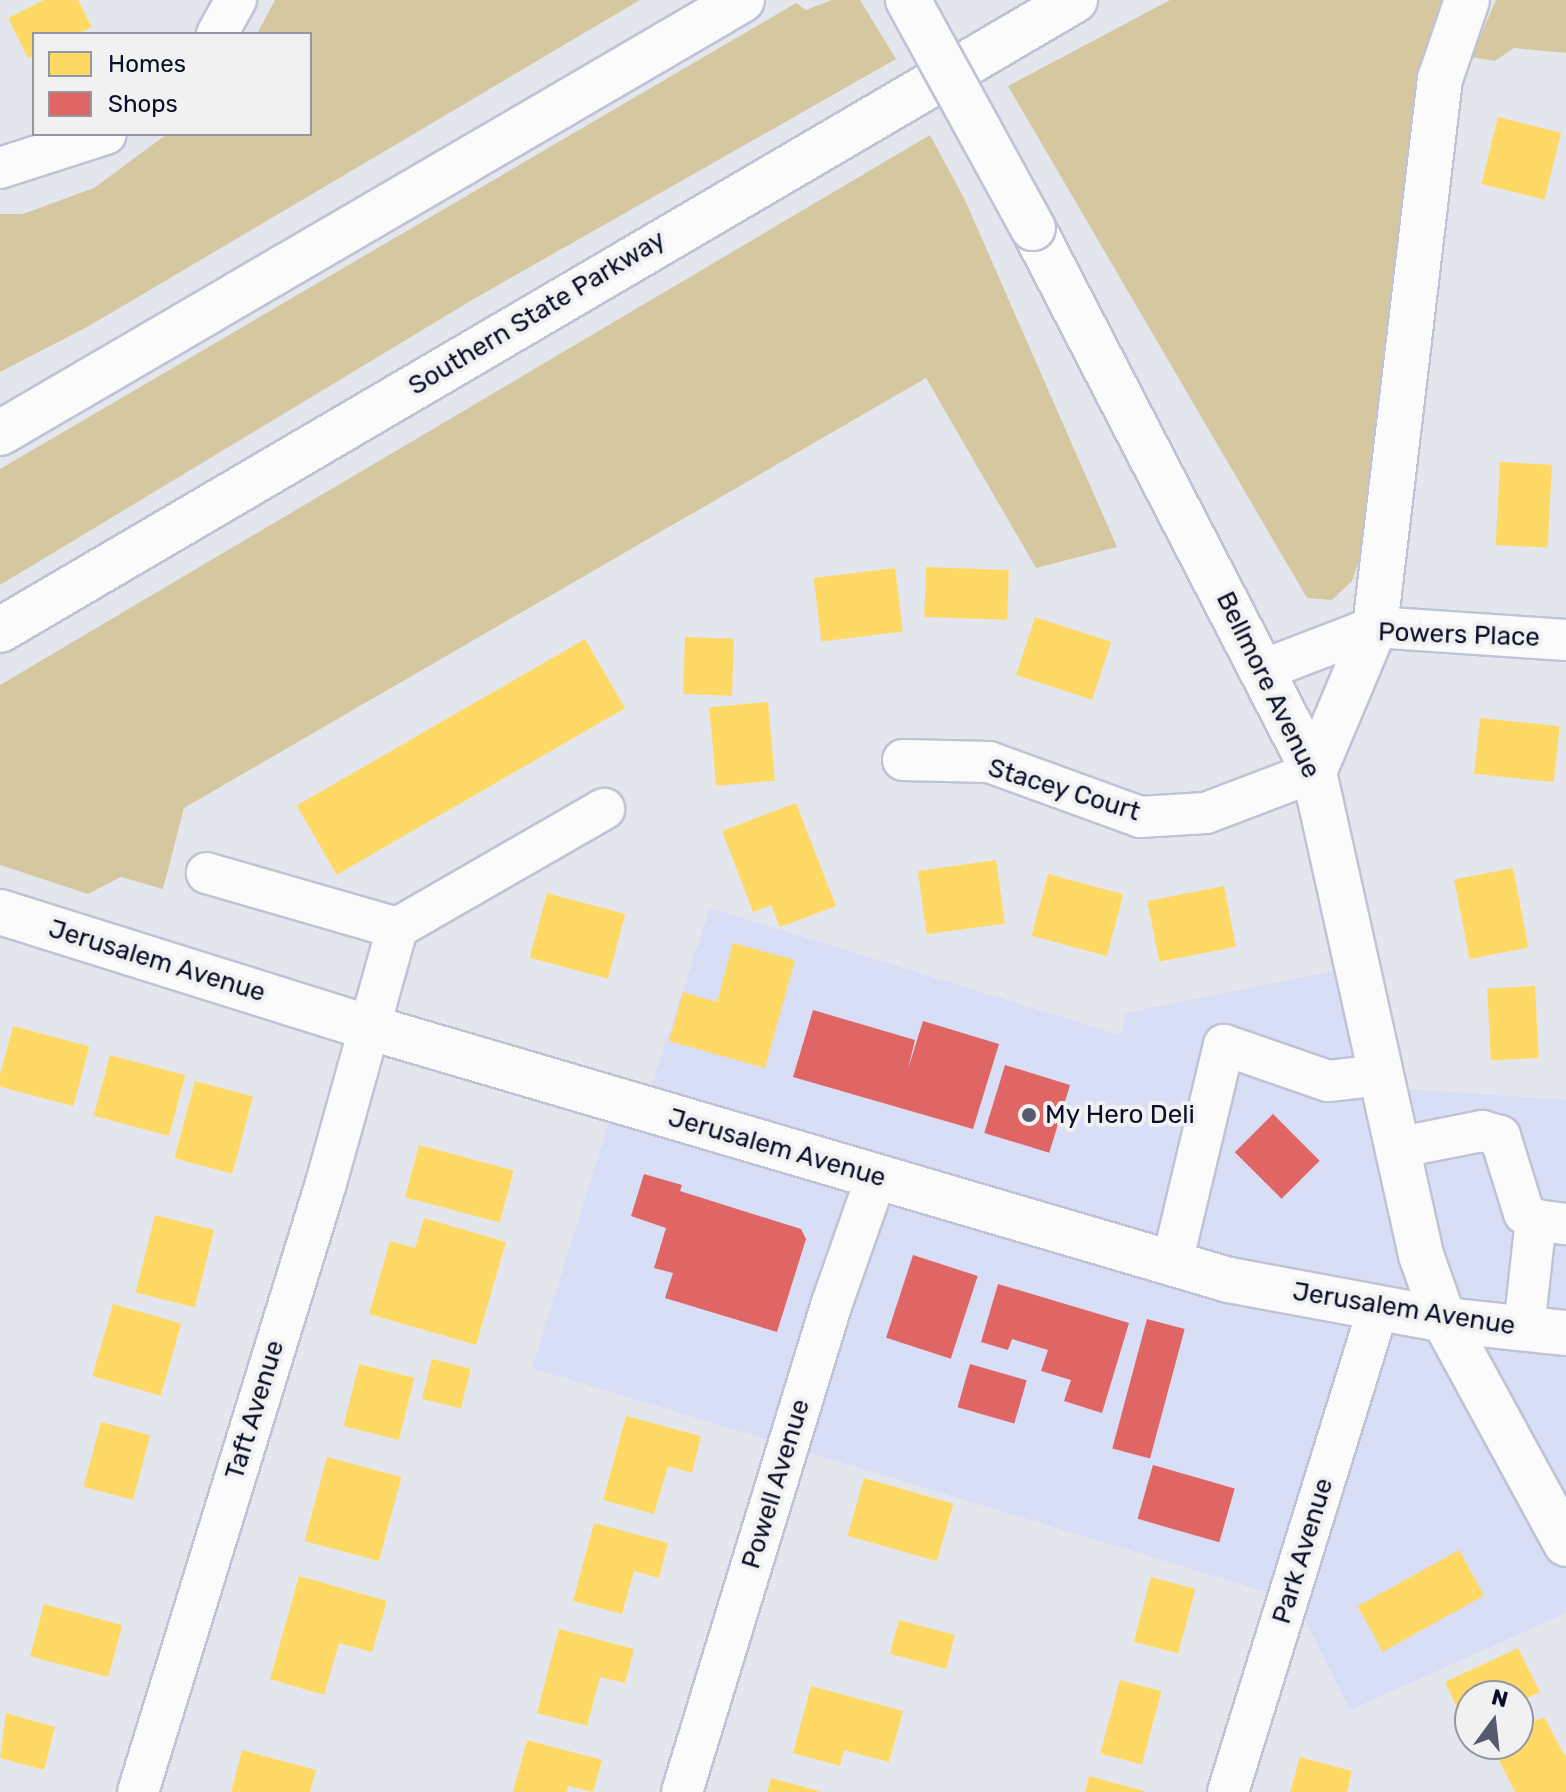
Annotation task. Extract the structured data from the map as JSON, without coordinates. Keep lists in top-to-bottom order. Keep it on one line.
{"streets":{"main road":["Southern State Parkway","Bellmore Avenue","Jerusalem Avenue"],"street":["Powers Place","Stacey Court","Taft Avenue","Powell Avenue","Park Avenue"]},"crossings":[["Powers Place","Bellmore Avenue"],["Bellmore Avenue","Stacey Court"],["Bellmore Avenue","Jerusalem Avenue"],["Jerusalem Avenue","Taft Avenue"],["Jerusalem Avenue","Powell Avenue"],["Jerusalem Avenue","Park Avenue"]],"places":["My Hero Deli"],"legend":["Homes","Shops"],"north":"top"}
